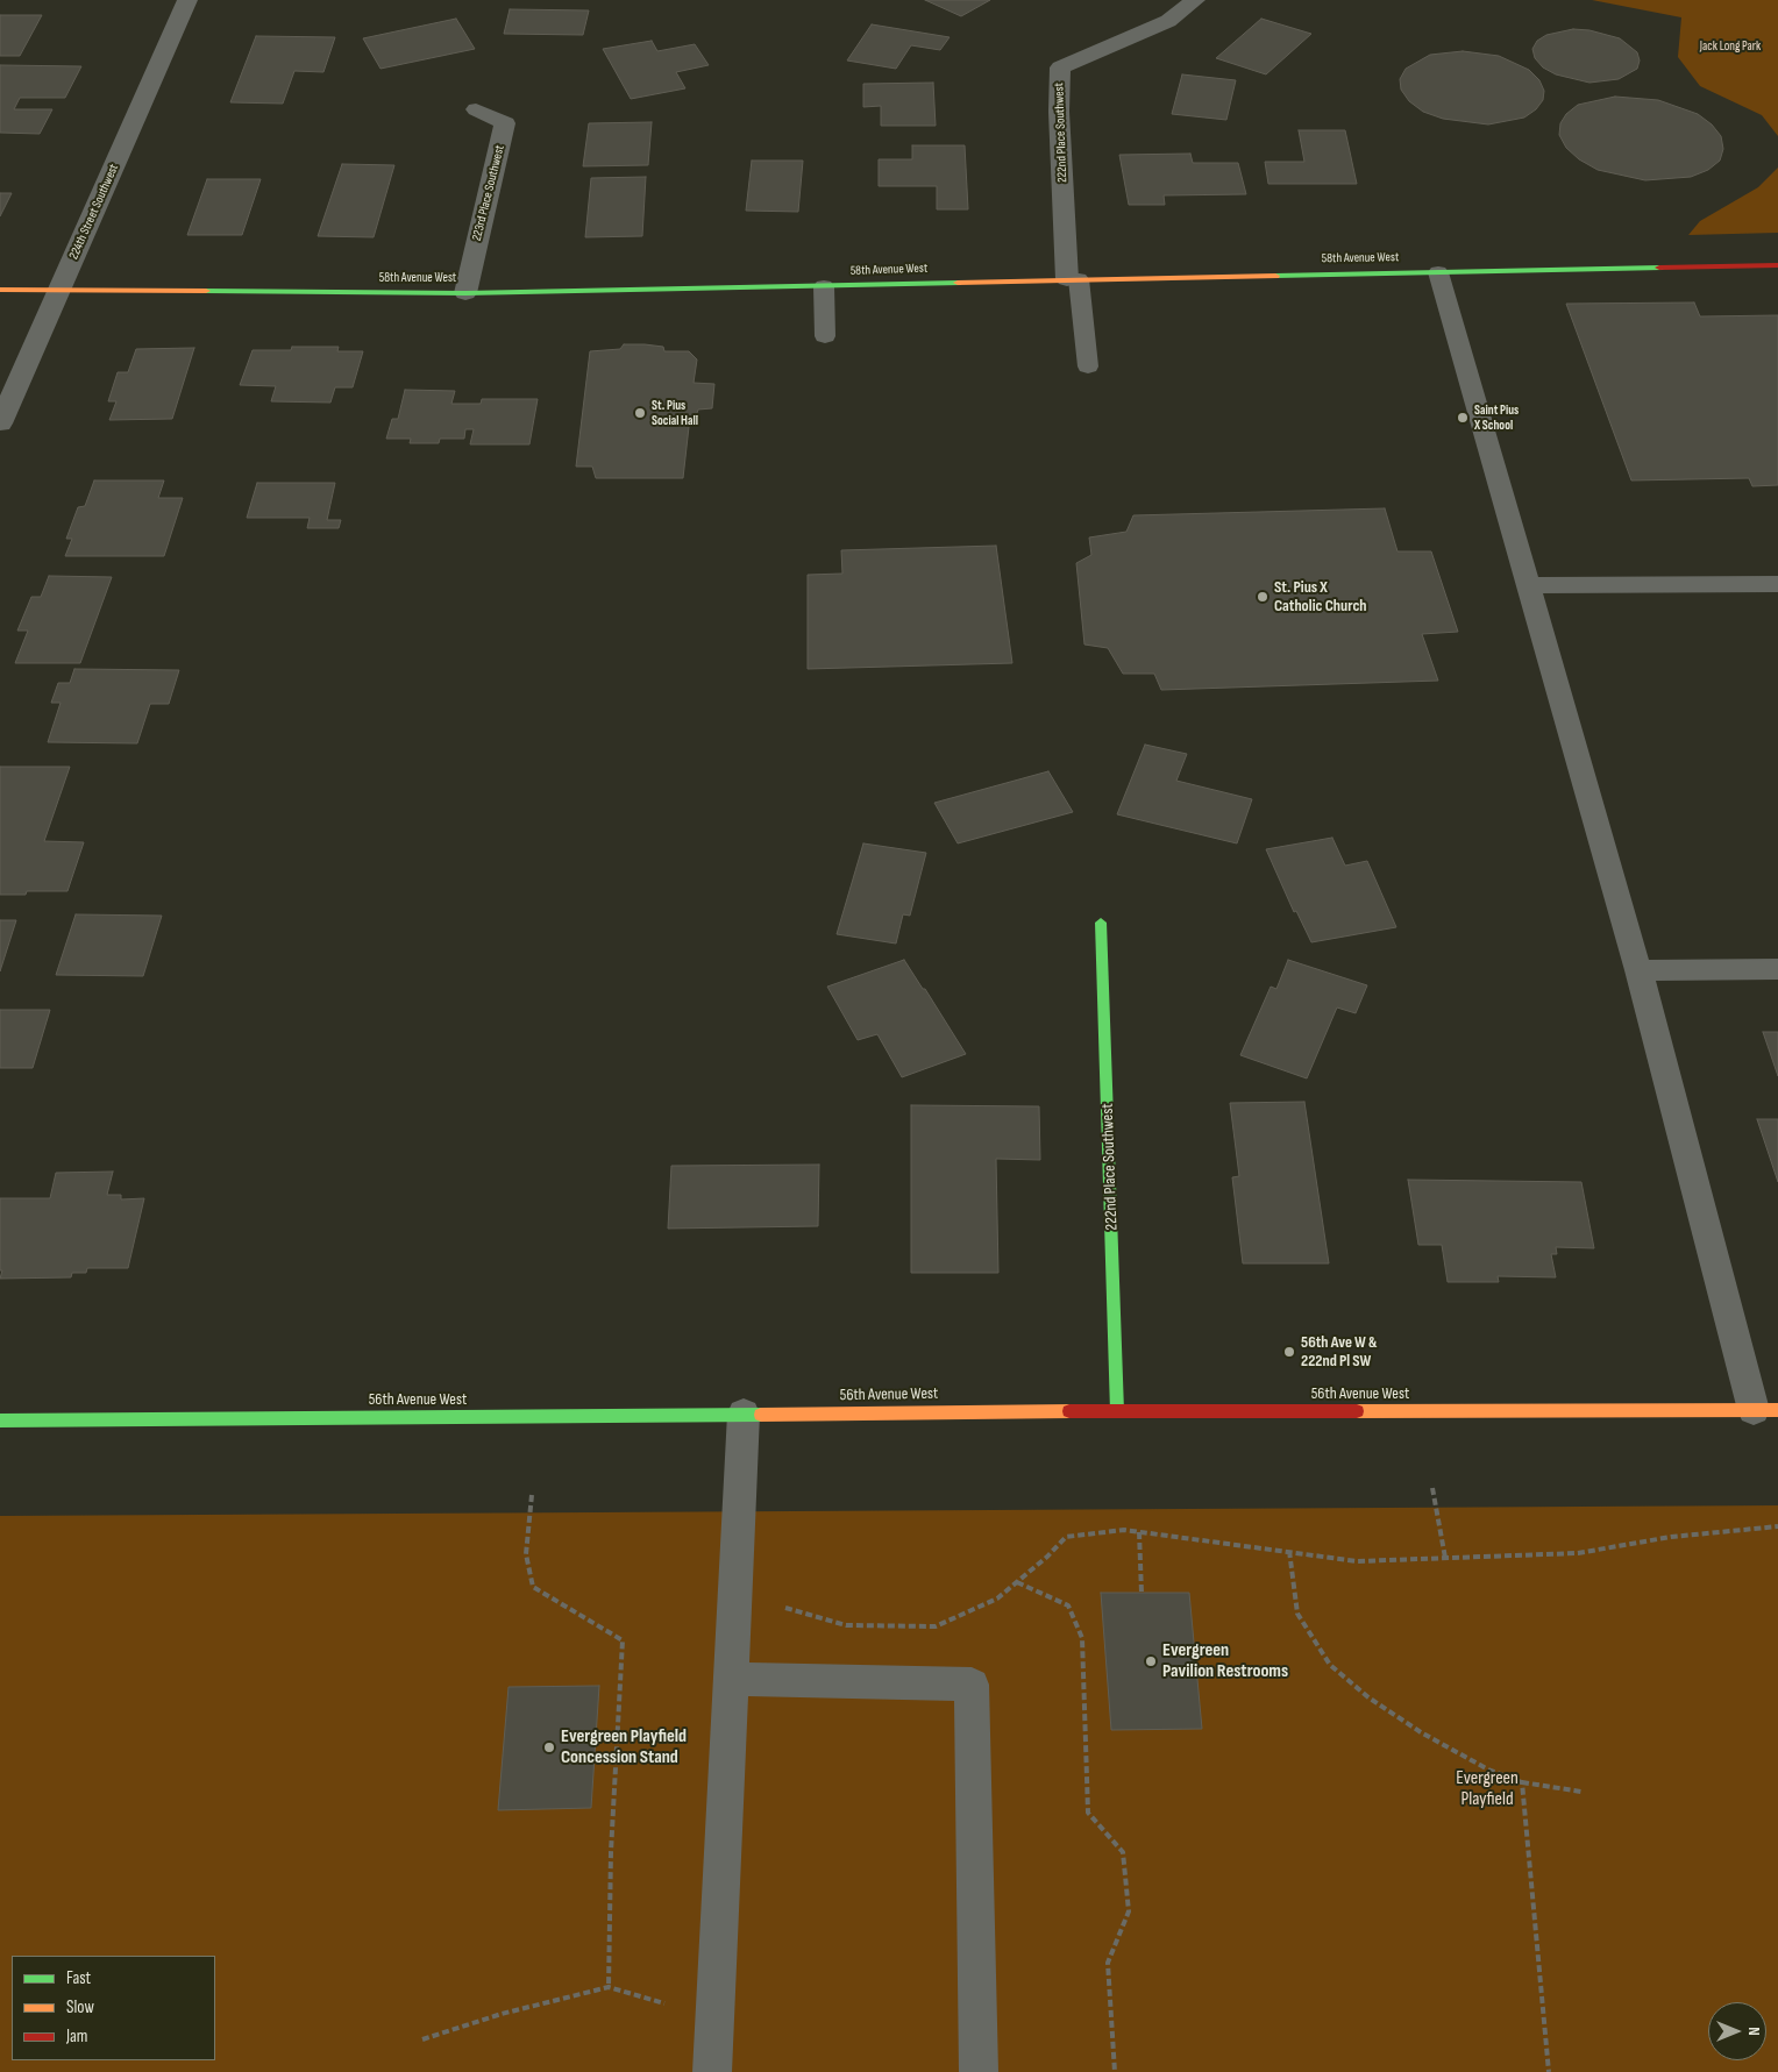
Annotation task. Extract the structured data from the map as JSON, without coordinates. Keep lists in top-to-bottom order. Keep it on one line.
{"streets":{"street":["222nd Place Southwest","223rd Place Southwest","224th Street Southwest","58th Avenue West","56th Avenue West"]},"crossings":[["222nd Place Southwest","58th Avenue West"],["222nd Place Southwest","56th Avenue West"],["223rd Place Southwest","58th Avenue West"],["224th Street Southwest","58th Avenue West"]],"parks":["Jack Long Park","Evergreen Playfield"],"places":["St. Pius Social Hall","Saint Pius X School","St. Pius X Catholic Church","56th Ave W & 222nd Pl SW","Evergreen Pavilion Restrooms","Evergreen Playfield Concession Stand"],"legend":["Fast","Slow","Jam"],"north":"right"}
